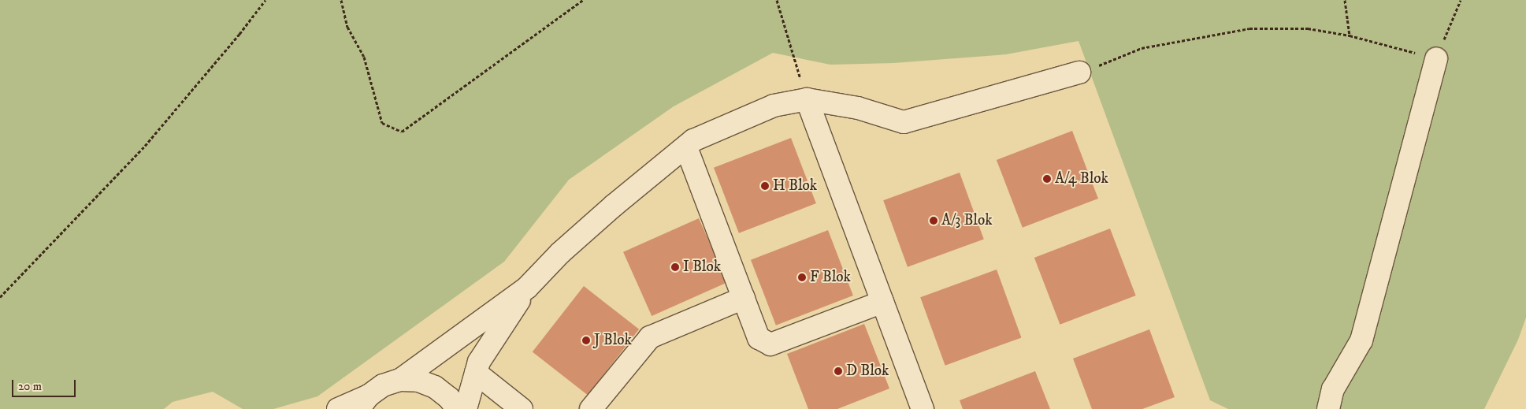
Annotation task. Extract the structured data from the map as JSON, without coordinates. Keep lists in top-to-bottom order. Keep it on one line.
{"places":["A/4 Blok","H Blok","A/3 Blok","I Blok","F Blok","J Blok","D Blok"],"scale_bar":"20 m"}
